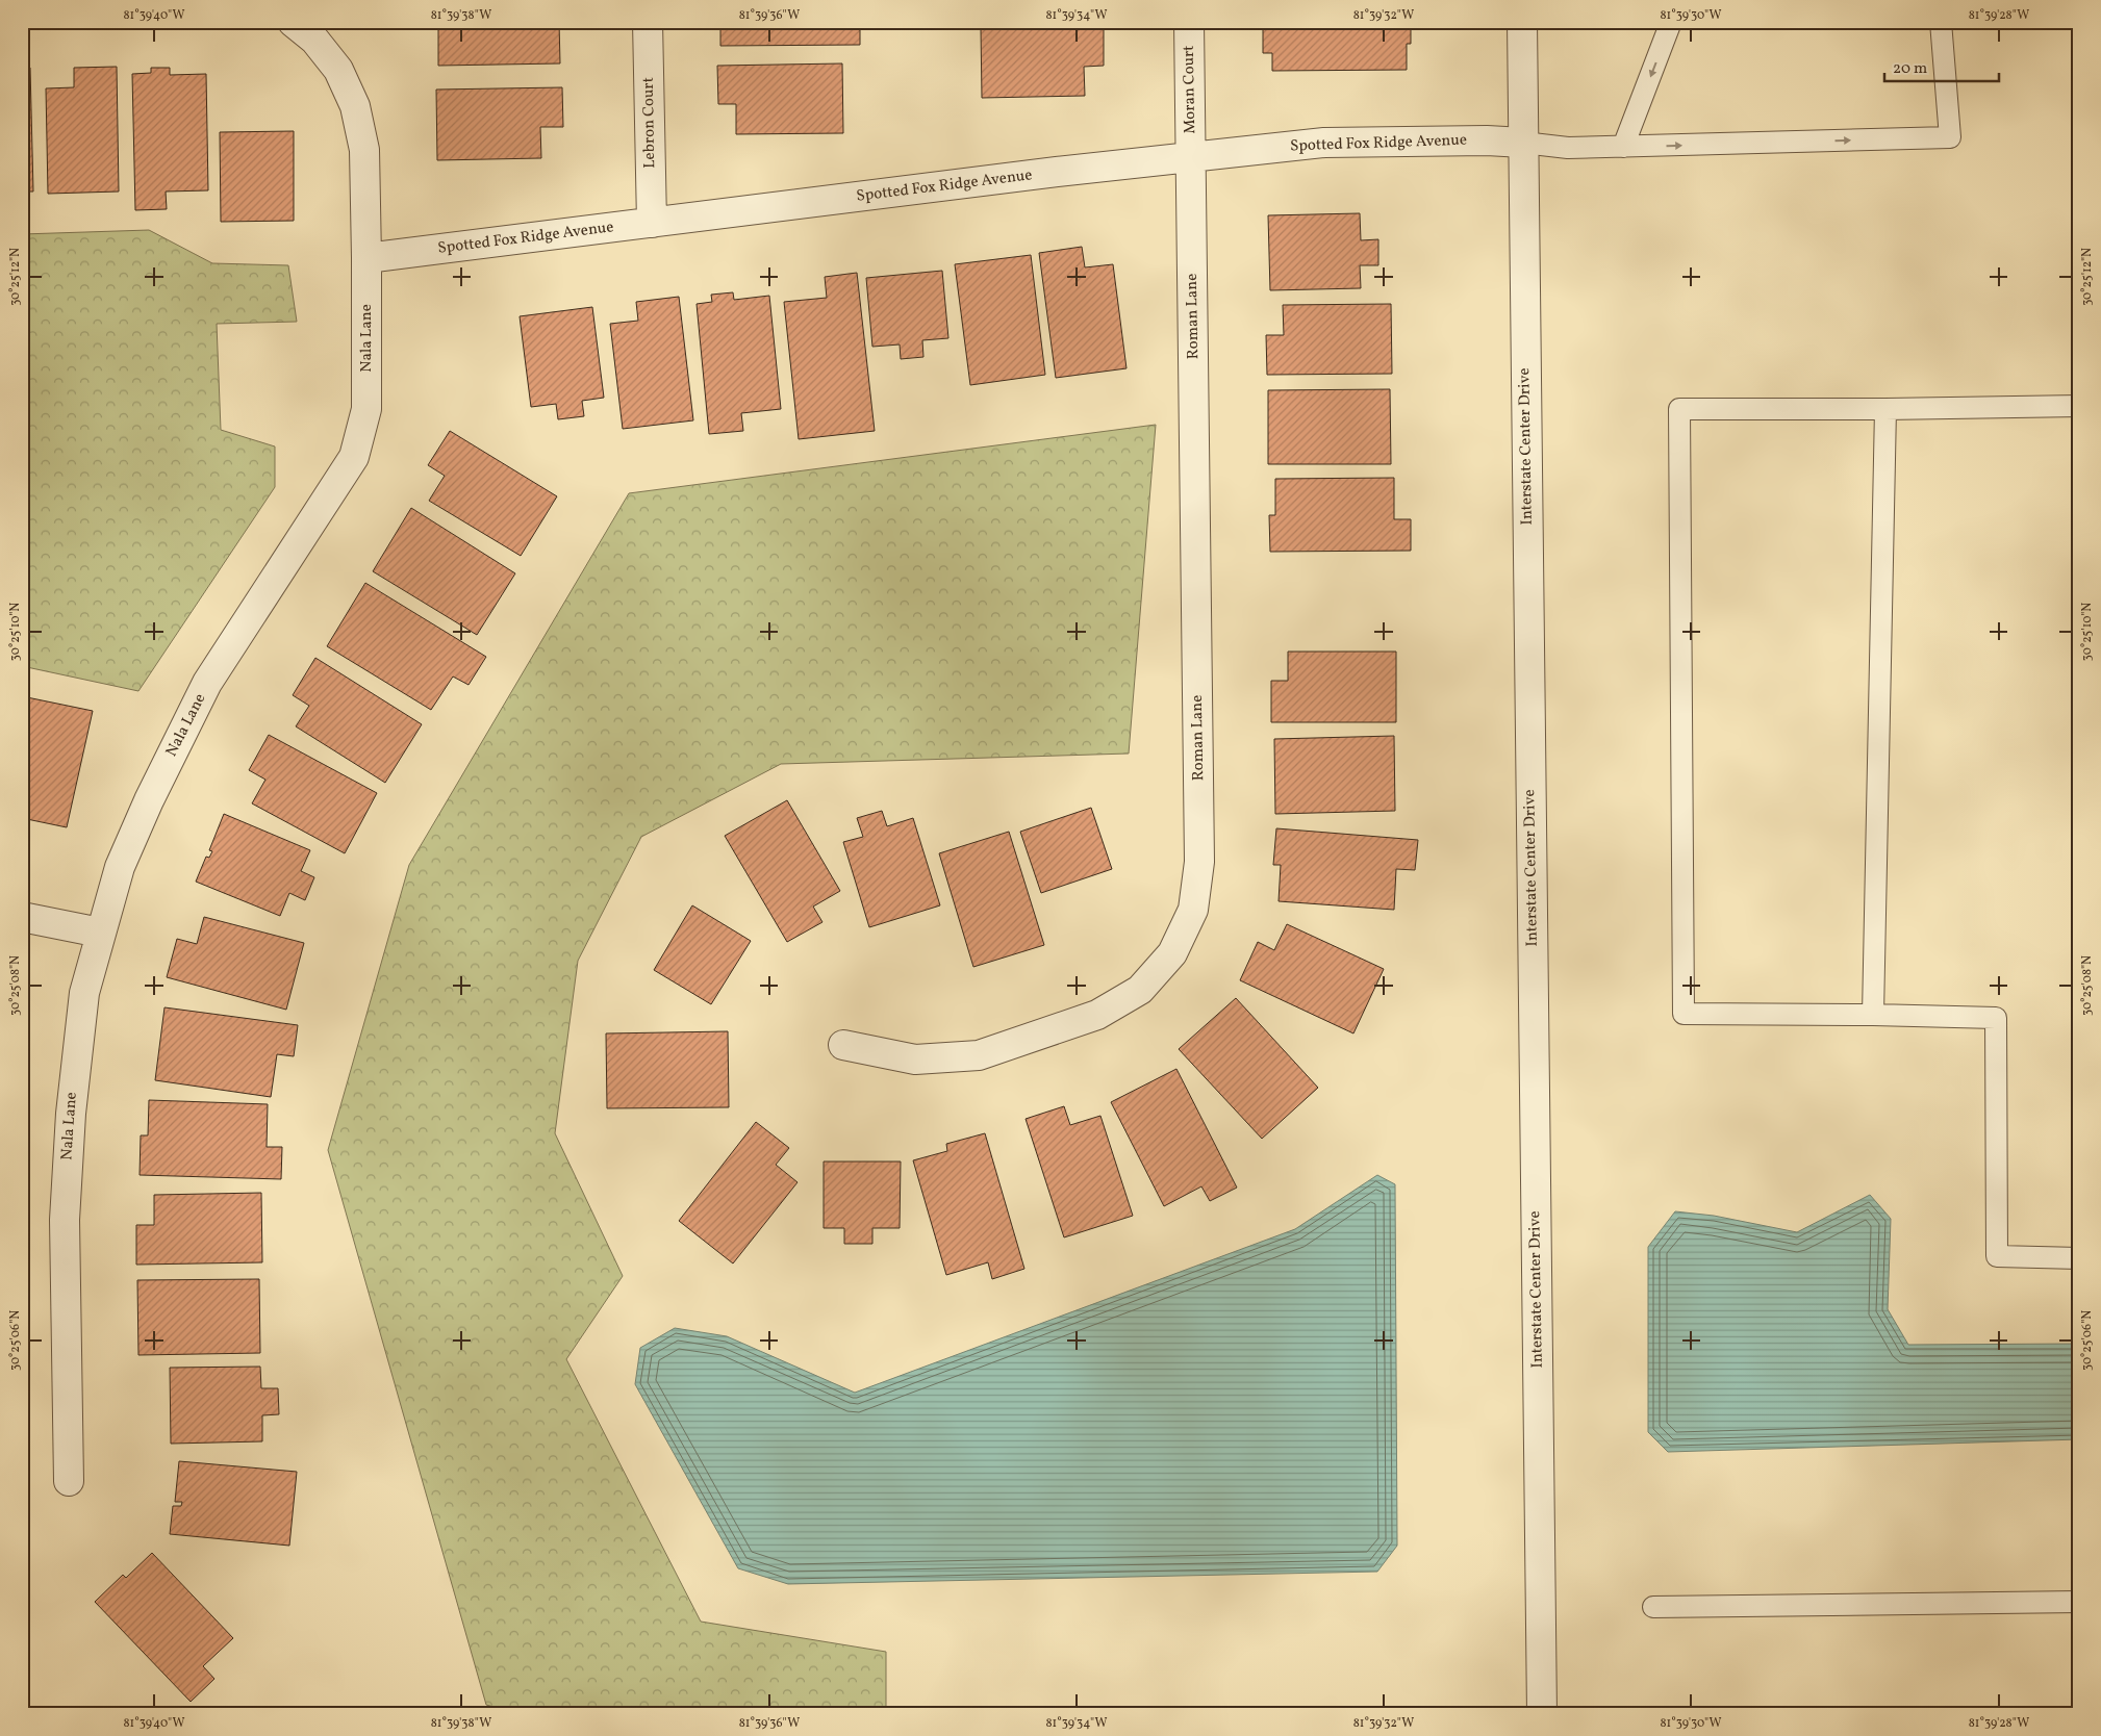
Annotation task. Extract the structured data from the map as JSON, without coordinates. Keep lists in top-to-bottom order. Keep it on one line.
{"streets":{"street":["Moran Court","Lebron Court","Spotted Fox Ridge Avenue","Roman Lane","Nala Lane","Interstate Center Drive"]},"crossings":[["Moran Court","Spotted Fox Ridge Avenue"],["Moran Court","Roman Lane"],["Lebron Court","Spotted Fox Ridge Avenue"],["Spotted Fox Ridge Avenue","Roman Lane"],["Spotted Fox Ridge Avenue","Nala Lane"],["Spotted Fox Ridge Avenue","Interstate Center Drive"]],"scale_bar":"20 m","coordinates":["81°39'40\"W","81°39'38\"W","81°39'36\"W","81°39'34\"W","81°39'32\"W","81°39'30\"W","81°39'28\"W","30°25'12\"N","30°25'10\"N","30°25'08\"N","30°25'06\"N"]}
